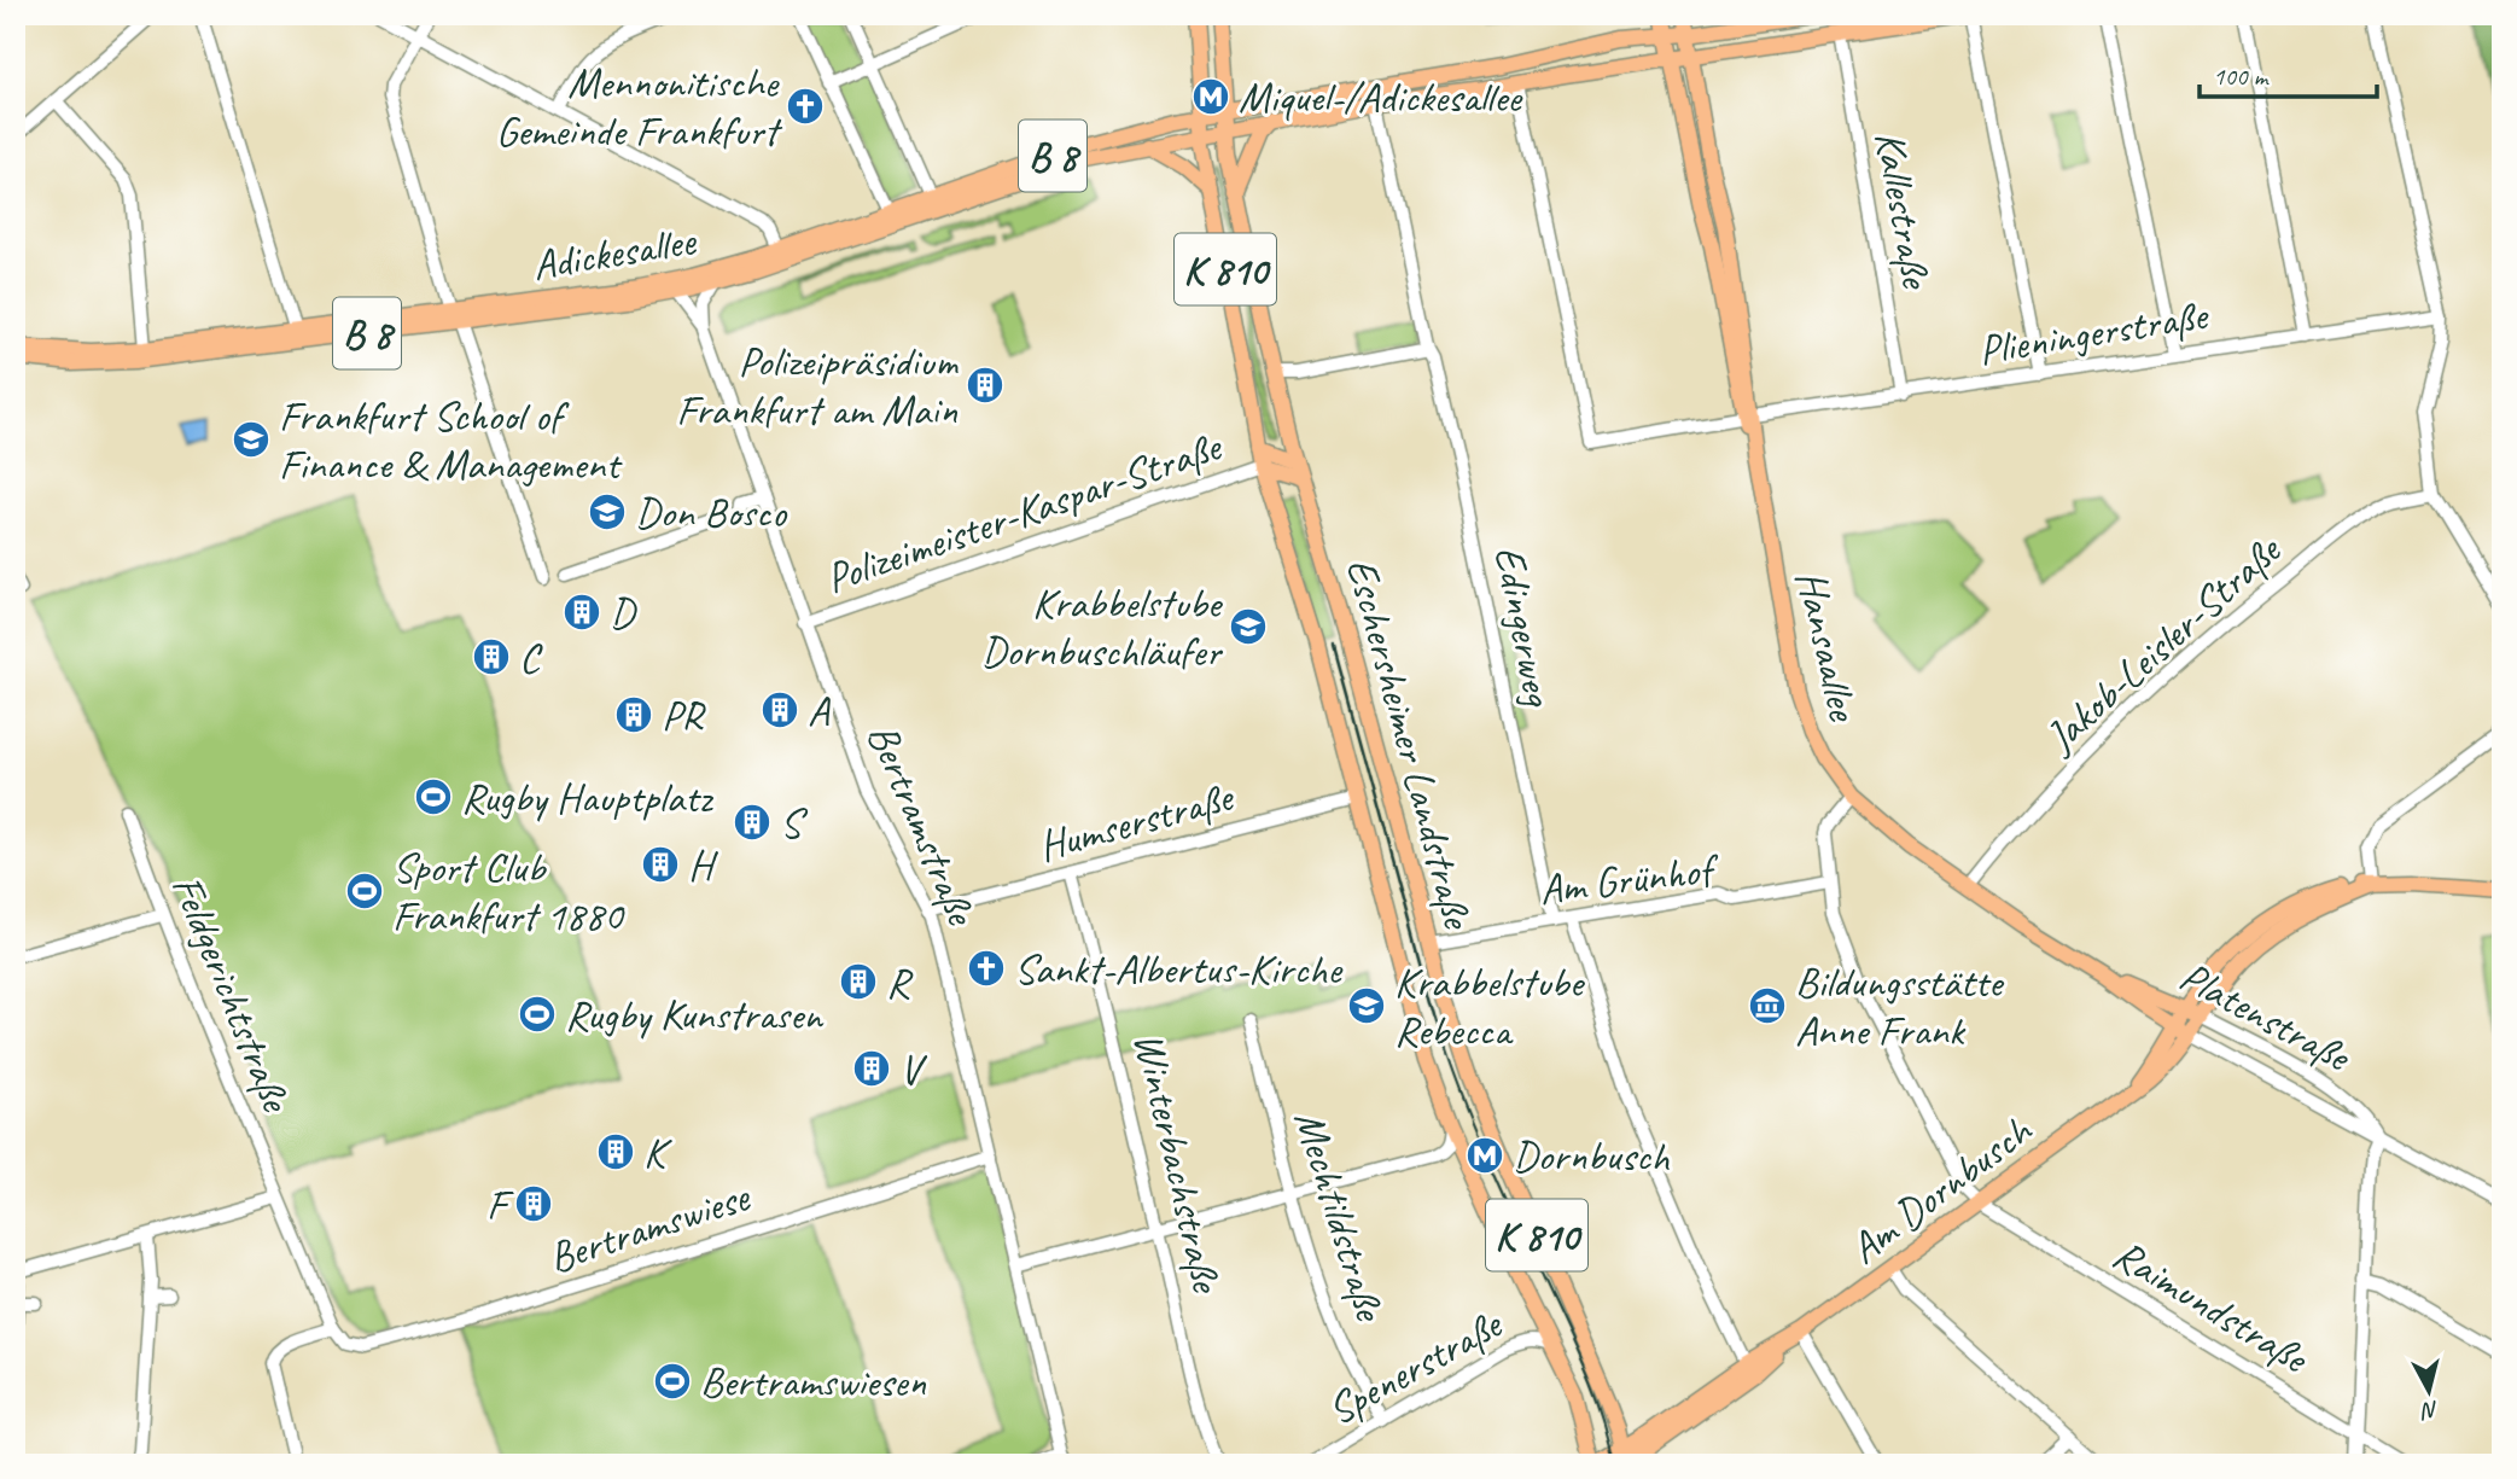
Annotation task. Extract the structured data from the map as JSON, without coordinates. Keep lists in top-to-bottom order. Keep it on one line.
{"streets":{"main road":["B 8","Adickesallee","K 810","Hansaallee","Eschersheimer Landstraße","Platenstraße","Am Dornbusch"],"street":["Kallestraße","Plieningerstraße","Polizeimeister-Kaspar-Straße","Edingerweg","Jakob-Leisler-Straße","Humserstraße","Bertramstraße","Am Grünhof","Feldgerichtstraße","Winterbachstraße","Mechtildstraße","Bertramswiese","Raimundstraße","Spenerstraße"]},"crossings":[["B 8","Kallestraße"],["B 8","Adickesallee"],["B 8","Plieningerstraße"],["B 8","Edingerweg"],["B 8","Hansaallee"],["B 8","Eschersheimer Landstraße"],["Kallestraße","Plieningerstraße"],["Adickesallee","Eschersheimer Landstraße"],["Adickesallee","Bertramstraße"],["Plieningerstraße","Hansaallee"],["Polizeimeister-Kaspar-Straße","Eschersheimer Landstraße"],["Polizeimeister-Kaspar-Straße","Bertramstraße"],["Edingerweg","Am Grünhof"],["Jakob-Leisler-Straße","Platenstraße"],["Hansaallee","Platenstraße"],["Eschersheimer Landstraße","Humserstraße"],["Eschersheimer Landstraße","Am Grünhof"],["Eschersheimer Landstraße","Am Dornbusch"],["Eschersheimer Landstraße","Spenerstraße"],["Humserstraße","Bertramstraße"],["Humserstraße","Winterbachstraße"],["Bertramstraße","Bertramswiese"],["Feldgerichtstraße","Bertramswiese"],["Platenstraße","Am Dornbusch"],["Am Dornbusch","Raimundstraße"],["Mechtildstraße","Spenerstraße"]],"places":{"metro station":["Miquel-/Adickesallee","Dornbusch"],"church":["Mennonitische Gemeinde Frankfurt","Sankt-Albertus-Kirche"],"building":["Polizeipräsidium Frankfurt am Main","D","C","A","PR","S","H","R","V","K","F"],"school or university":["Frankfurt School of Finance & Management","Don Bosco","Krabbelstube Dornbuschläufer","Krabbelstube Rebecca"],"sports":["Rugby Hauptplatz","Sport Club Frankfurt 1880","Rugby Kunstrasen","Bertramswiesen"],"museum":["Bildungsstätte Anne Frank"]},"scale_bar":"100 m","north":"bottom"}
